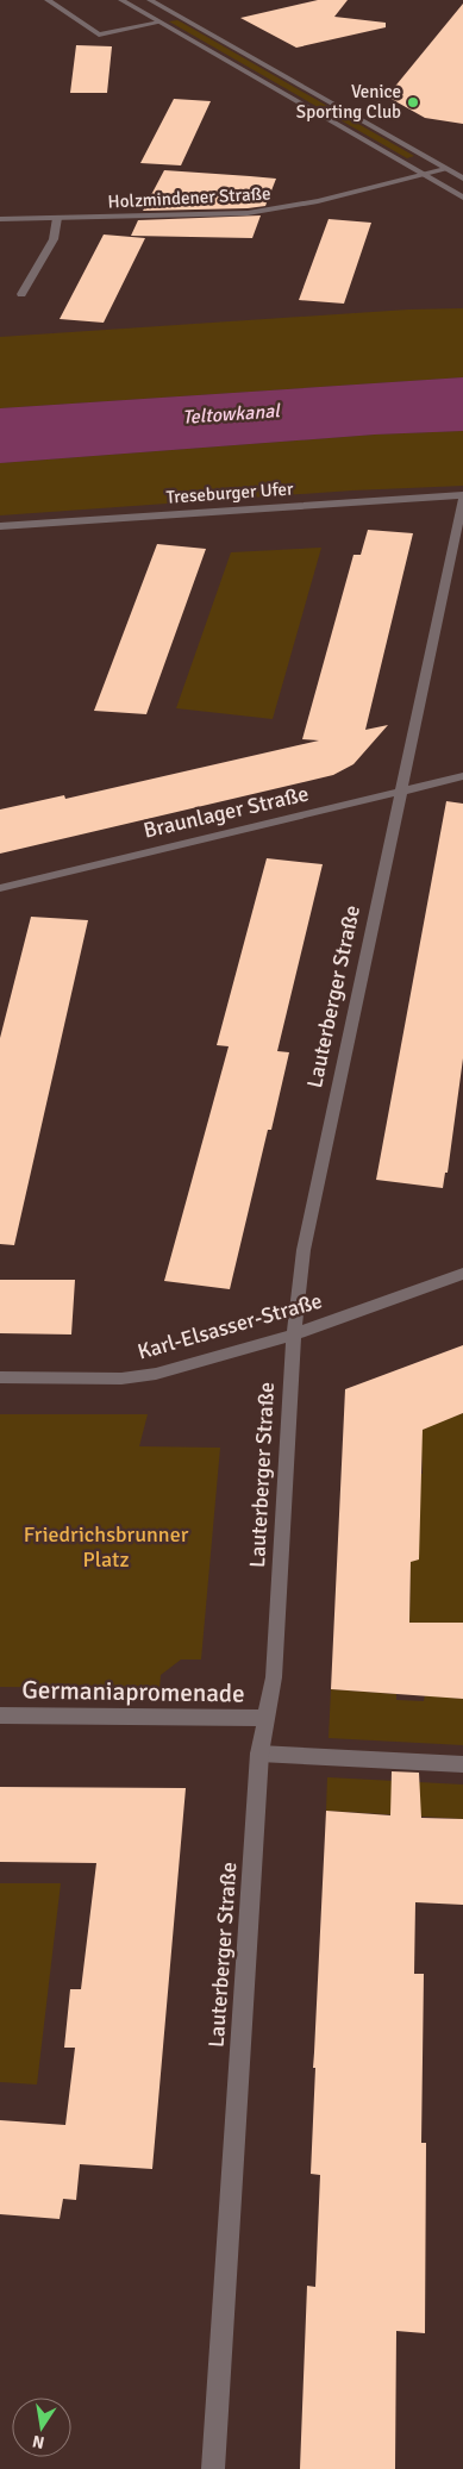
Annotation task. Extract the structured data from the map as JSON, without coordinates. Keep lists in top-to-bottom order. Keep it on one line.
{"streets":{"street":["Holzmindener Straße","Treseburger Ufer","Braunlager Straße","Lauterberger Straße","Karl-Elsasser-Straße","Germaniapromenade"]},"crossings":[["Treseburger Ufer","Lauterberger Straße"],["Braunlager Straße","Lauterberger Straße"],["Lauterberger Straße","Karl-Elsasser-Straße"],["Lauterberger Straße","Germaniapromenade"]],"water":["Teltowkanal"],"parks":["Friedrichsbrunner Platz"],"places":["Venice Sporting Club"],"north":"bottom"}
